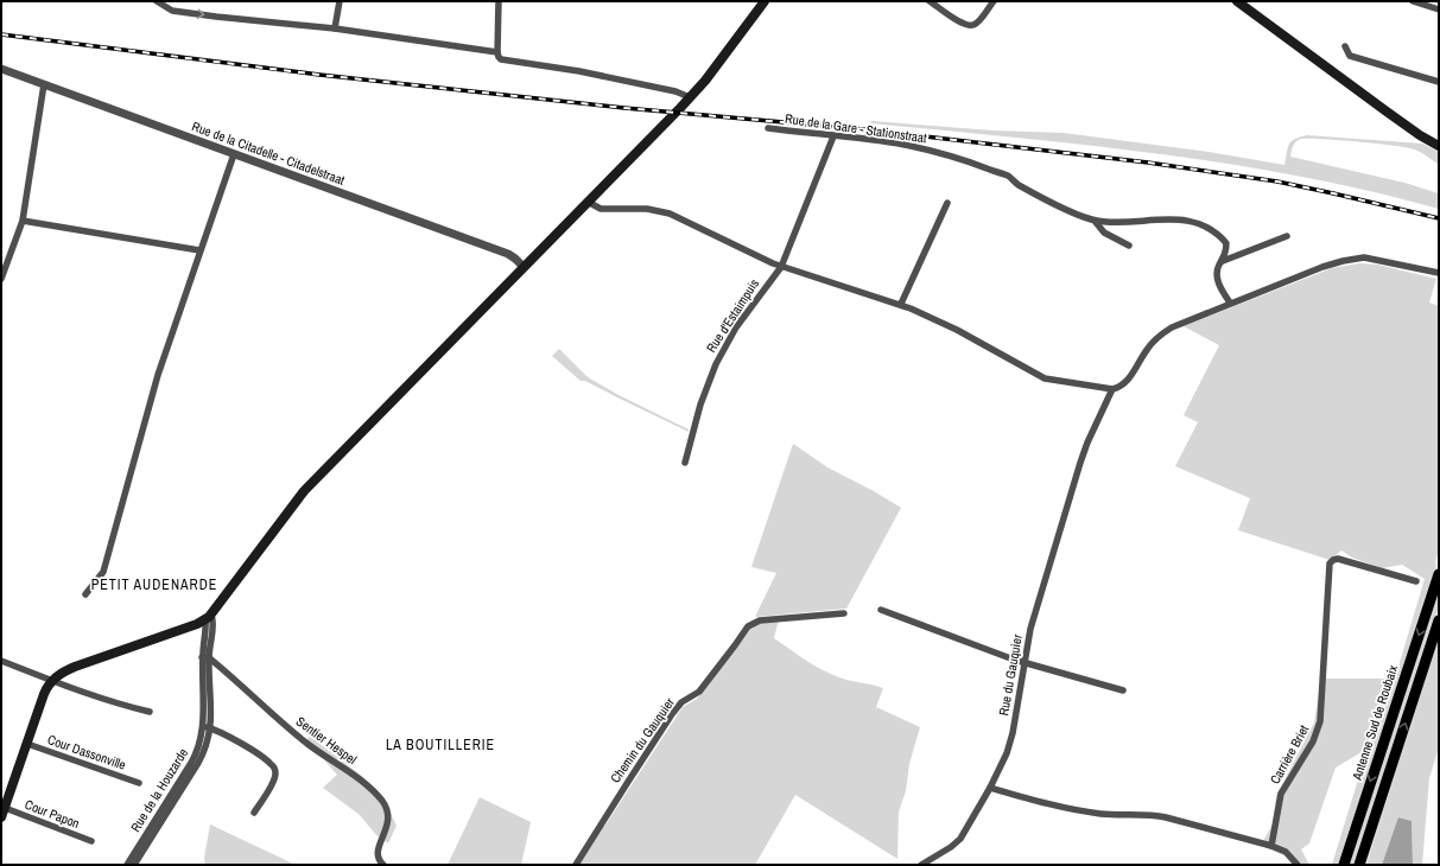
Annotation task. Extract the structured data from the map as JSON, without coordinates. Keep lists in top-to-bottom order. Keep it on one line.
{"streets":{"highway":["Antenne Sud de Roubaix"],"street":["Rue de la Gare - Stationstraat","Rue de la Citadelle - Citadelstraat","Rue d'Estaimpuis","Rue du Gauquier","Sentier Hespel","Chemin du Gauquier","Cour Dassonville","Carrière Briet","Rue de la Houzarde","Cour Papon"]},"crossings":[["Rue de la Gare - Stationstraat","Rue d'Estaimpuis"],["Sentier Hespel","Rue de la Houzarde"]],"districts":["PETIT AUDENARDE","LA BOUTILLERIE"]}
